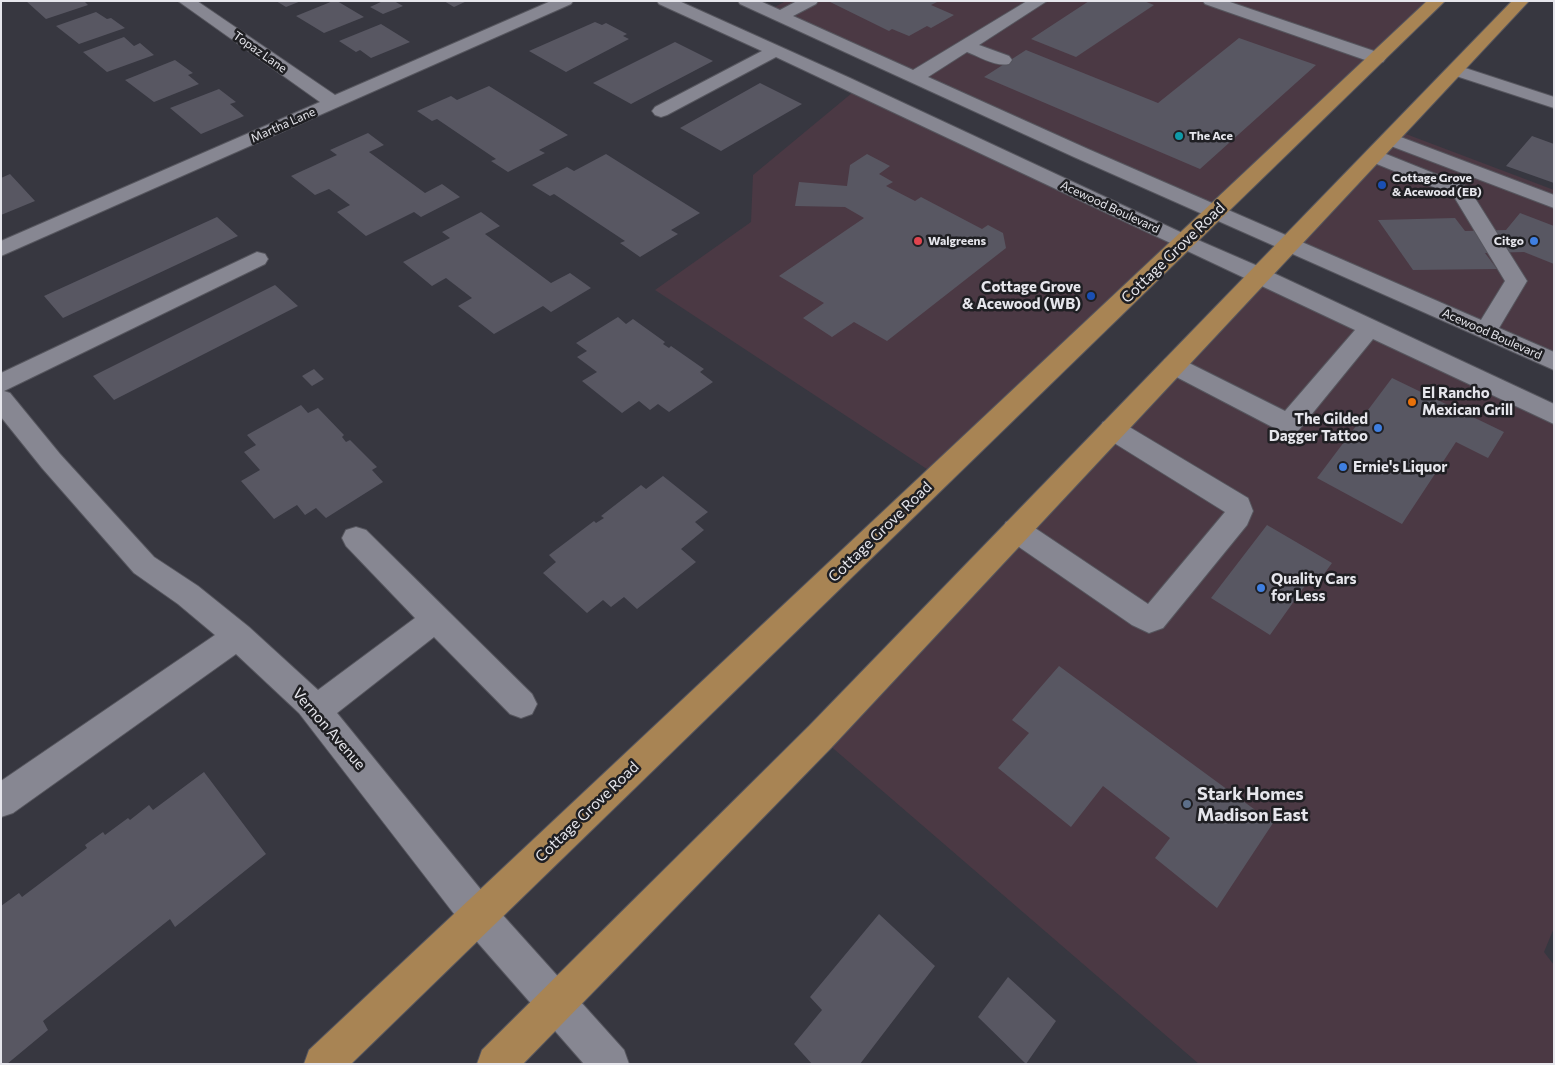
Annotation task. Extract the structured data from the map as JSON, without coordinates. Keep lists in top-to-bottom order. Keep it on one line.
{"streets":{"main road":["Cottage Grove Road"],"street":["Topaz Lane","Martha Lane","Acewood Boulevard","Vernon Avenue"]},"crossings":[["Topaz Lane","Martha Lane"],["Acewood Boulevard","Cottage Grove Road"],["Cottage Grove Road","Vernon Avenue"]],"places":["The Ace","Cottage Grove & Acewood (EB)","Walgreens","Citgo","Cottage Grove & Acewood (WB)","El Rancho Mexican Grill","The Gilded Dagger Tattoo","Ernie's Liquor","Quality Cars for Less","Stark Homes Madison East"]}
